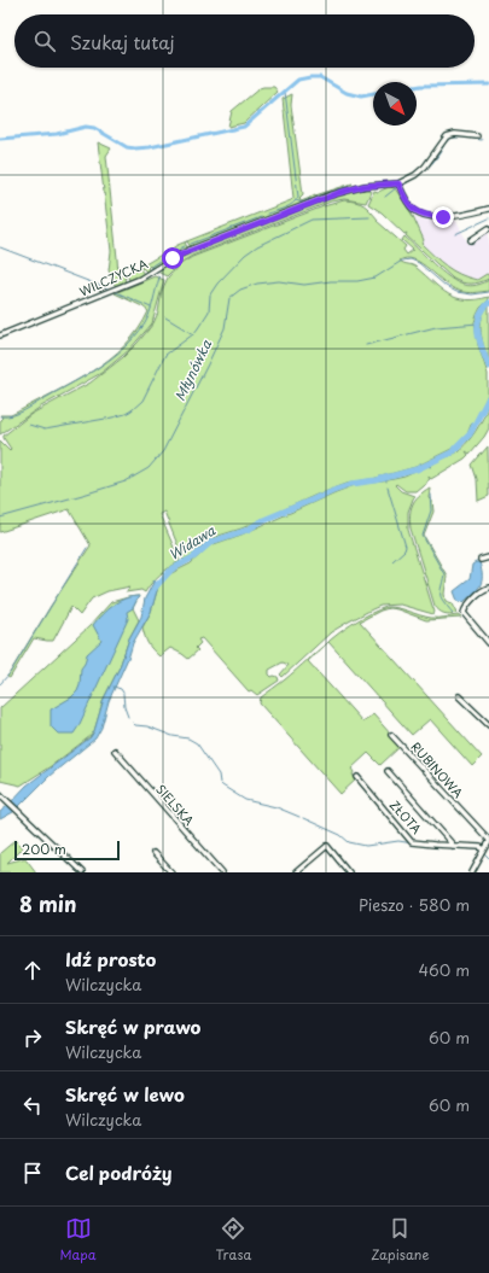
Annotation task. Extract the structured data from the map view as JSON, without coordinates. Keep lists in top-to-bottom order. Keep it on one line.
{"streets":{"street":["WILCZYCKA","RUBINOWA","SIELSKA","ZŁOTA"]},"water":["Młynówka","Widawa"],"scale_bar":"200 m","north":"bottom right","page":{"search":"Szukaj tutaj","scale":"200 m","heading":["8 min","Pieszo · 580 m"],"list":[["Idź prosto","Wilczycka","460 m"],["Skręć w prawo","Wilczycka","60 m"],["Skręć w lewo","Wilczycka","60 m"],"Cel podróży"],"nav":["Mapa","Trasa","Zapisane"]}}
